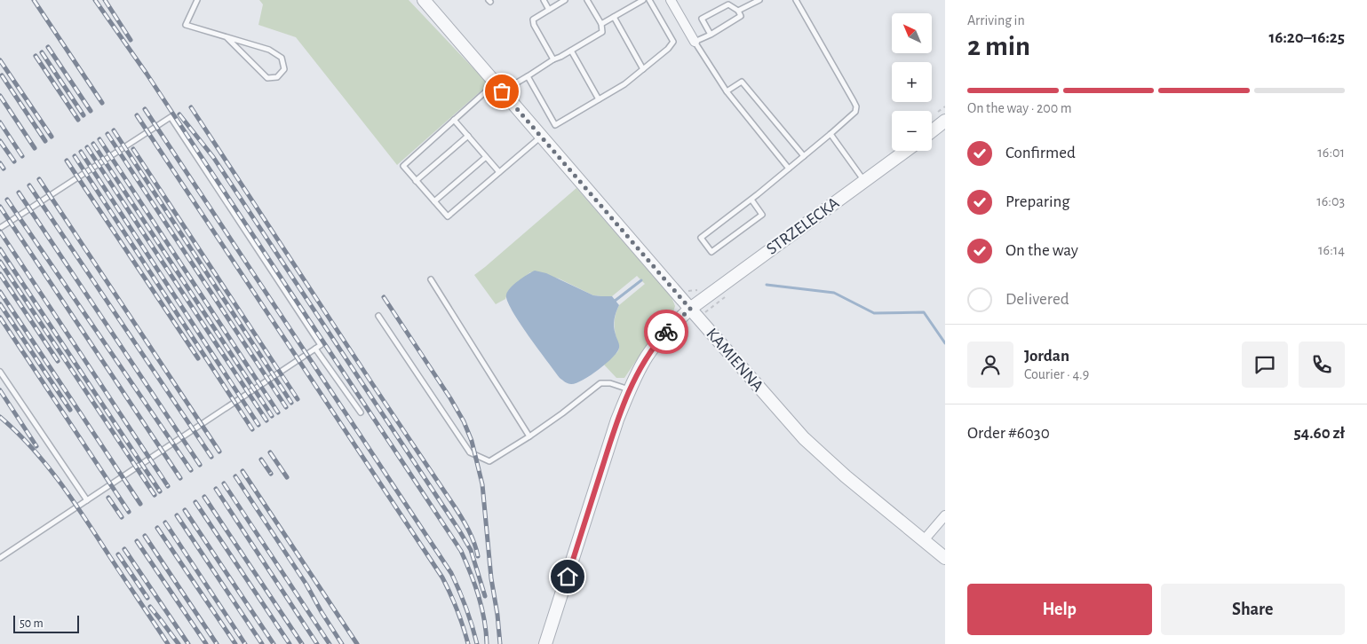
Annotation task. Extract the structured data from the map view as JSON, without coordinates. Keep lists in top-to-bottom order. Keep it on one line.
{"streets":{"street":["STRZELECKA","KAMIENNA"]},"crossings":[["STRZELECKA","KAMIENNA"]],"scale_bar":"50 m","north":"top left","page":{"heading":["2 min","Arriving in","16:20–16:25"],"panel":["Jordan","Courier · 4.9","Order #6030","54.60 zł"],"map_buttons":["+","−"],"bar":"On the way · 200 m","list":[["Confirmed","16:01"],["Preparing","16:03"],["On the way","16:14"],"Delivered"],"buttons":["Help","Share"],"scale":"50 m"}}
